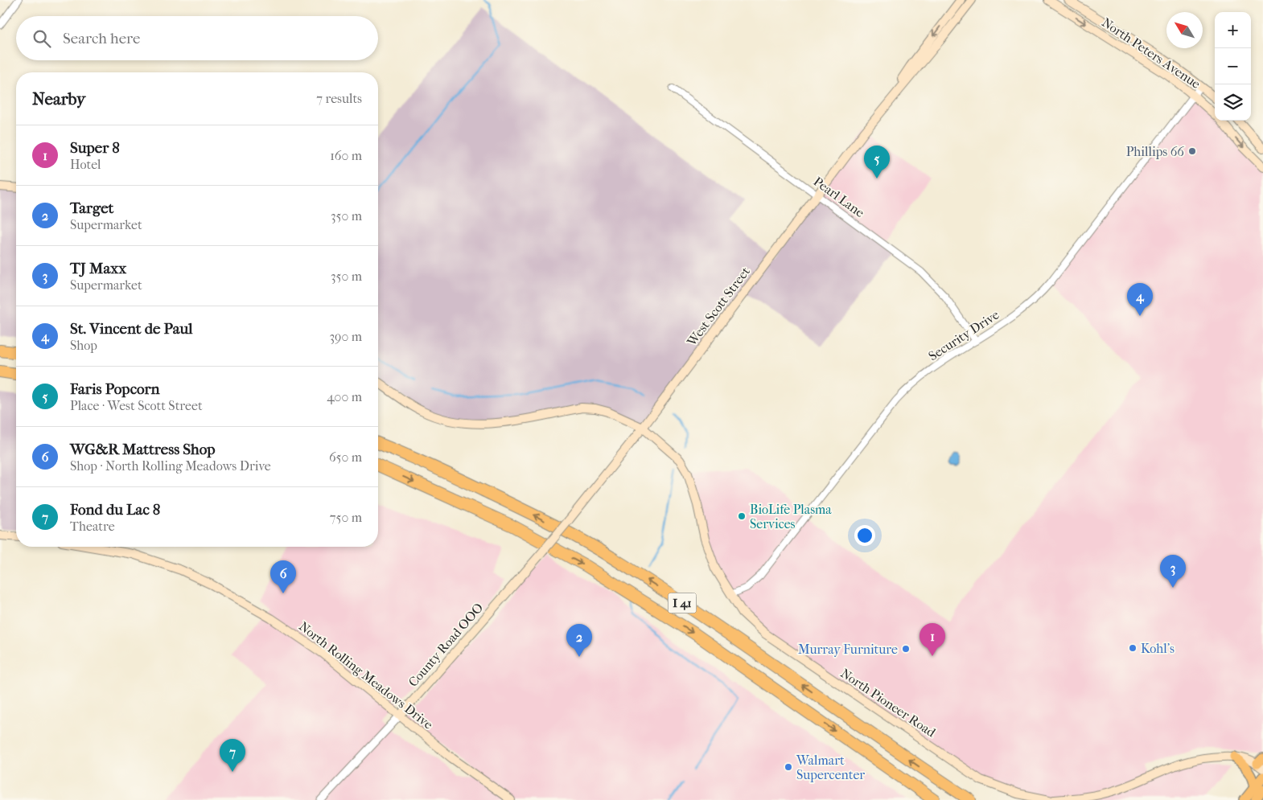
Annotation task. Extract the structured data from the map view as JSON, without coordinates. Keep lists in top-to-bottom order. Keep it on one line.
{"streets":{"highway":["I 41"],"main road":["North Peters Avenue","West Scott Street","County Road OOO","North Rolling Meadows Drive","North Pioneer Road"],"street":["Pearl Lane","Security Drive"]},"crossings":[["North Peters Avenue","Security Drive"],["Pearl Lane","West Scott Street"],["Pearl Lane","Security Drive"],["West Scott Street","County Road OOO"],["West Scott Street","North Pioneer Road"],["Security Drive","North Pioneer Road"],["County Road OOO","North Rolling Meadows Drive"]],"places":["Phillips 66","BioLife Plasma Services","Kohl's","Murray Furniture","Walmart Supercenter"],"north":"top left","page":{"map_buttons":["+","−"],"search":"Search here","heading":["Nearby","7 results"],"list":[{"mark":"1","name":"Super 8","note":"Hotel","value":"160 m"},{"mark":"2","name":"Target","note":"Supermarket","value":"350 m"},{"mark":"3","name":"TJ Maxx","note":"Supermarket","value":"350 m"},{"mark":"4","name":"St. Vincent de Paul","note":"Shop","value":"390 m"},{"mark":"5","name":"Faris Popcorn","note":"Place · West Scott Street","value":"400 m"},{"mark":"6","name":"WG&R Mattress Shop","note":"Shop · North Rolling Meadows Drive","value":"650 m"},{"mark":"7","name":"Fond du Lac 8","note":"Theatre","value":"750 m"}],"pins":["5","4","3","6","1","2","7"]}}
